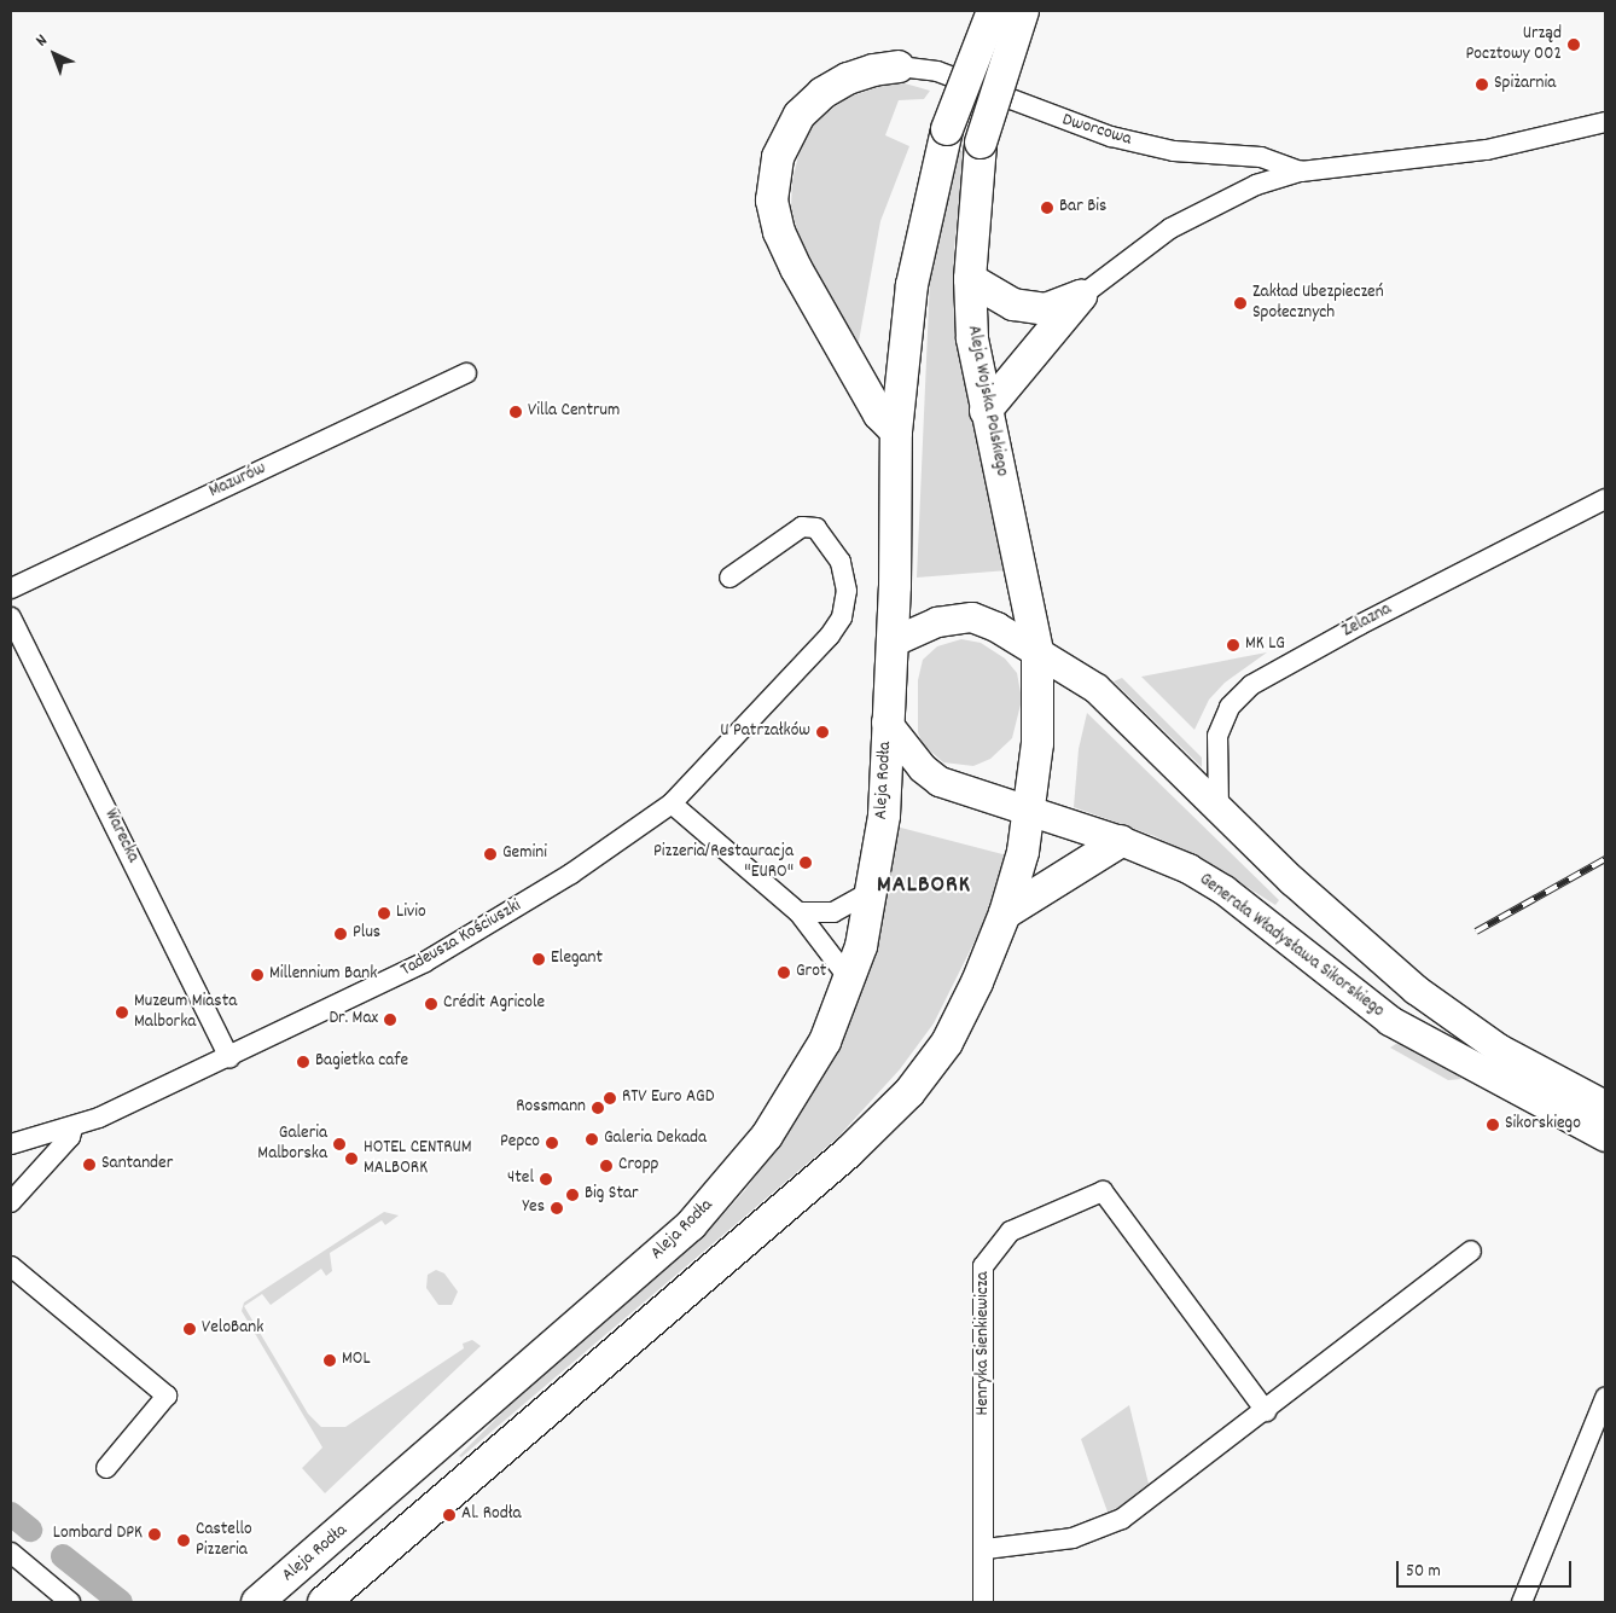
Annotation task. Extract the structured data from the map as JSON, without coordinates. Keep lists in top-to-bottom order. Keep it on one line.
{"streets":{"main road":["Aleja Wojska Polskiego","Aleja Rodła","Generała Władysława Sikorskiego"],"street":["Dworcowa","Mazurów","Żelazna","Warecka","Tadeusza Kościuszki","Henryka Sienkiewicza"]},"crossings":[["Aleja Wojska Polskiego","Generała Władysława Sikorskiego"],["Aleja Rodła","Generała Władysława Sikorskiego"],["Warecka","Tadeusza Kościuszki"]],"districts":["MALBORK"],"places":["Urząd Pocztowy 002","Spiżarnia","Bar Bis","Zakład Ubezpieczeń Społecznych","Villa Centrum","MK LG","U Patrzałków","Gemini","Pizzeria/Restauracja \"EURO\"","Livio","Plus","Elegant","Grot","Millennium Bank","Crédit Agricole","Muzeum Miasta Malborka","Dr. Max","Bagietka cafe","RTV Euro AGD","Rossmann","Sikorskiego","Galeria Dekada","Pepco","Galeria Malborska","HOTEL CENTRUM MALBORK","Santander","Cropp","4tel","Big Star","Yes","VeloBank","MOL","Al. Rodła","Lombard DPK","Castello Pizzeria"],"scale_bar":"50 m","north":"top left"}
